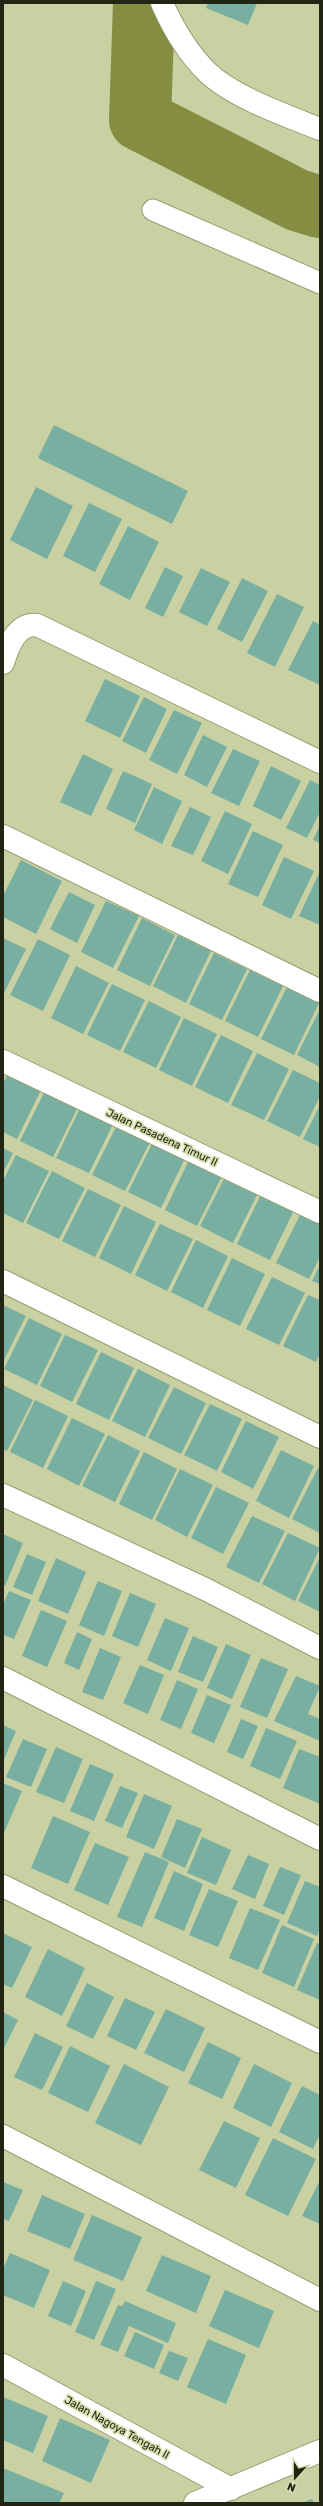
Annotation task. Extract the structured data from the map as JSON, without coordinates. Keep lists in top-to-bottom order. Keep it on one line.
{"streets":{"street":["Jalan Pasadena Timur II","Jalan Nagoya Tengah II"]},"north":"bottom"}
